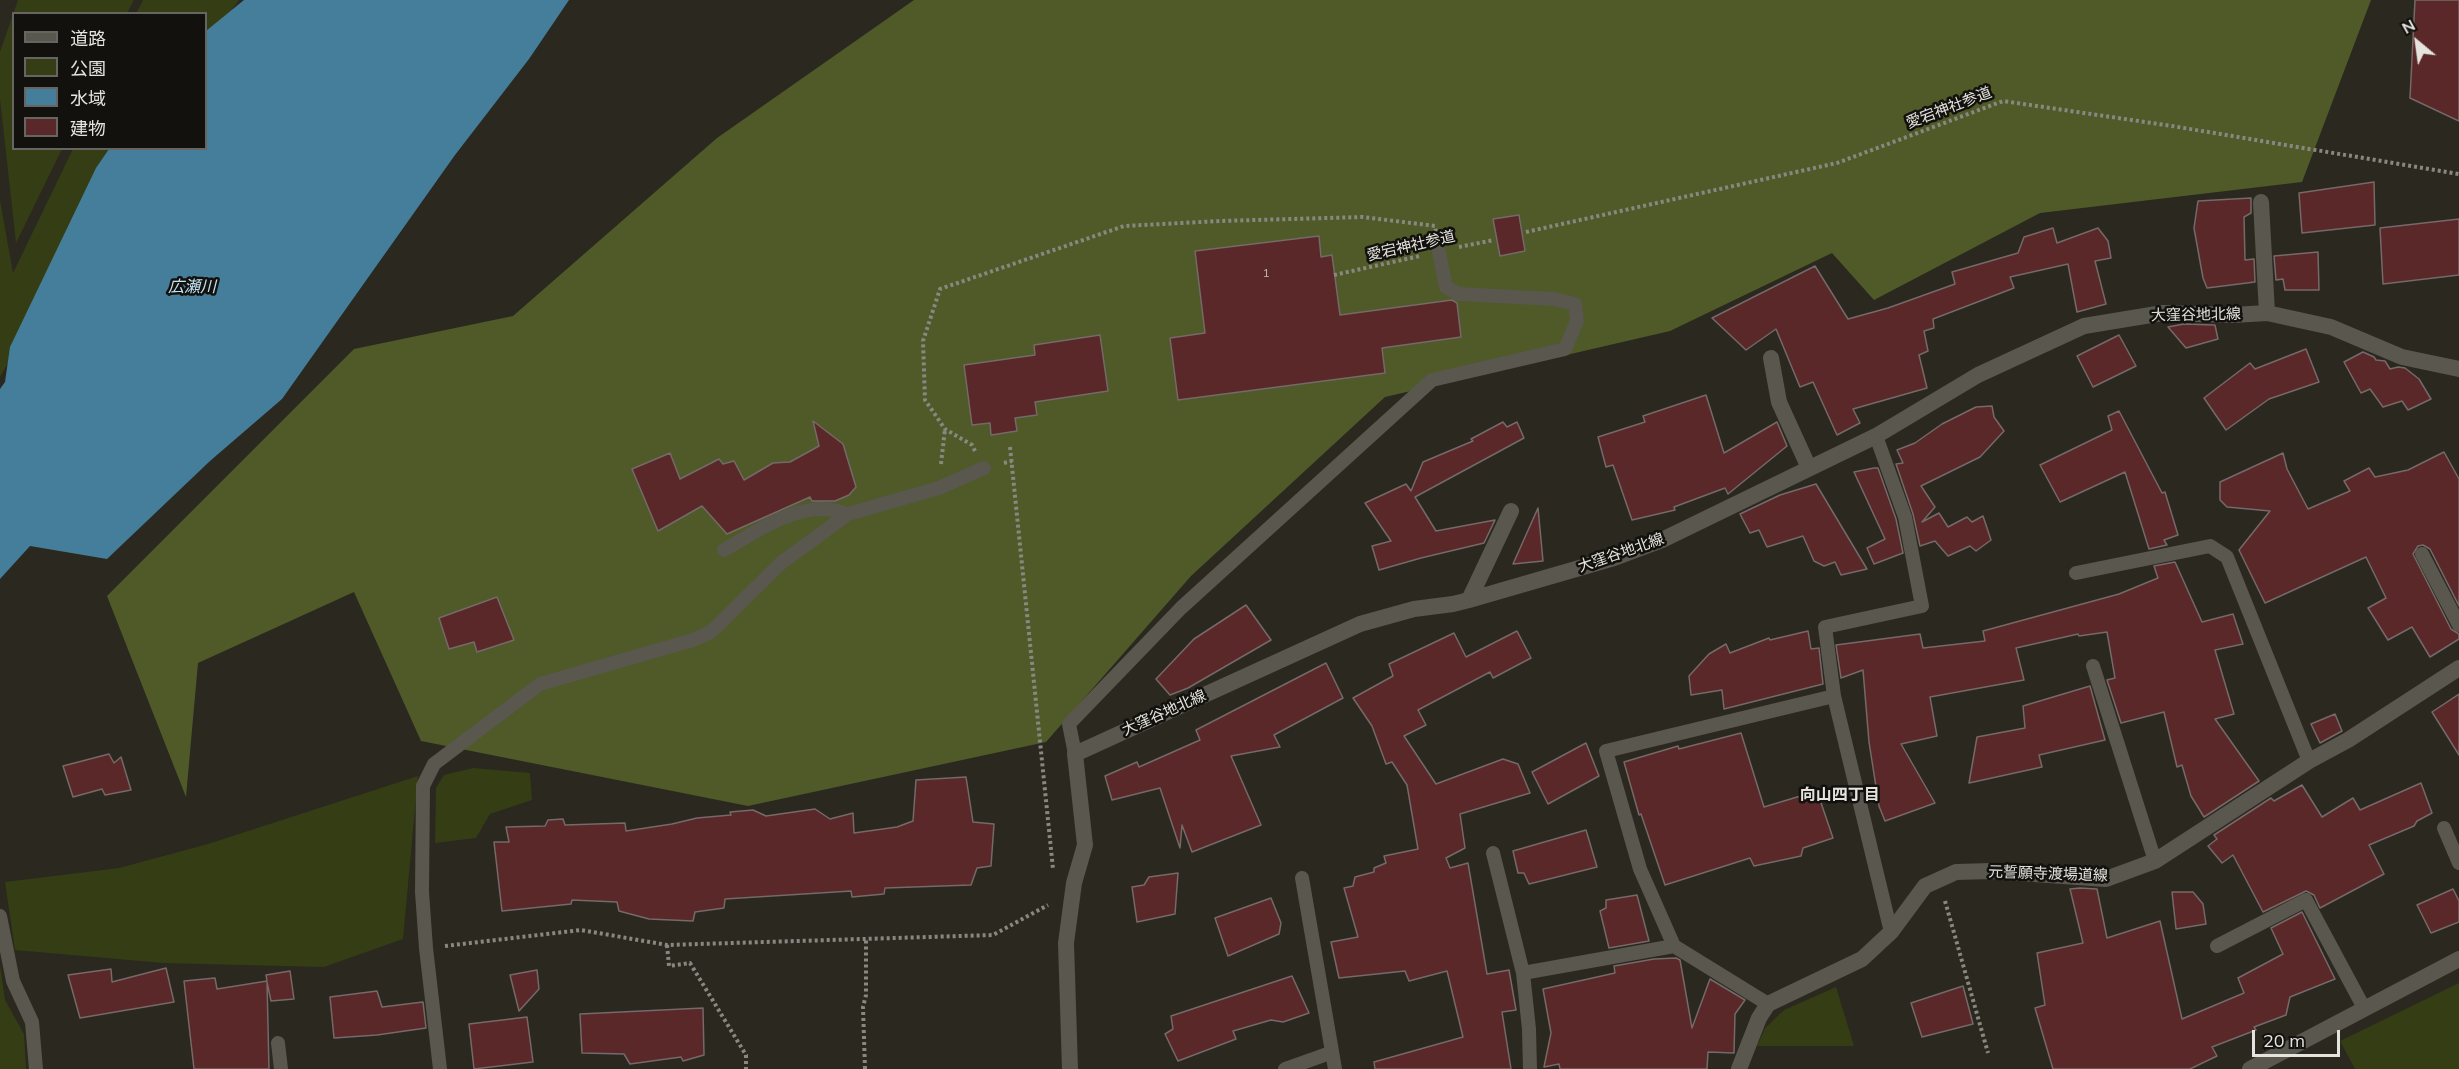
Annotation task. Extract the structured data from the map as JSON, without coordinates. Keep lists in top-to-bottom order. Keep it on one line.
{"streets":{"street":["大窪谷地北線","元誓願寺渡場道線"],"path":["愛宕神社参道"]},"districts":["向山四丁目"],"water":["広瀬川"],"house_numbers":["1"],"legend":["道路","公園","水域","建物"],"scale_bar":"20 m","north":"top left"}
